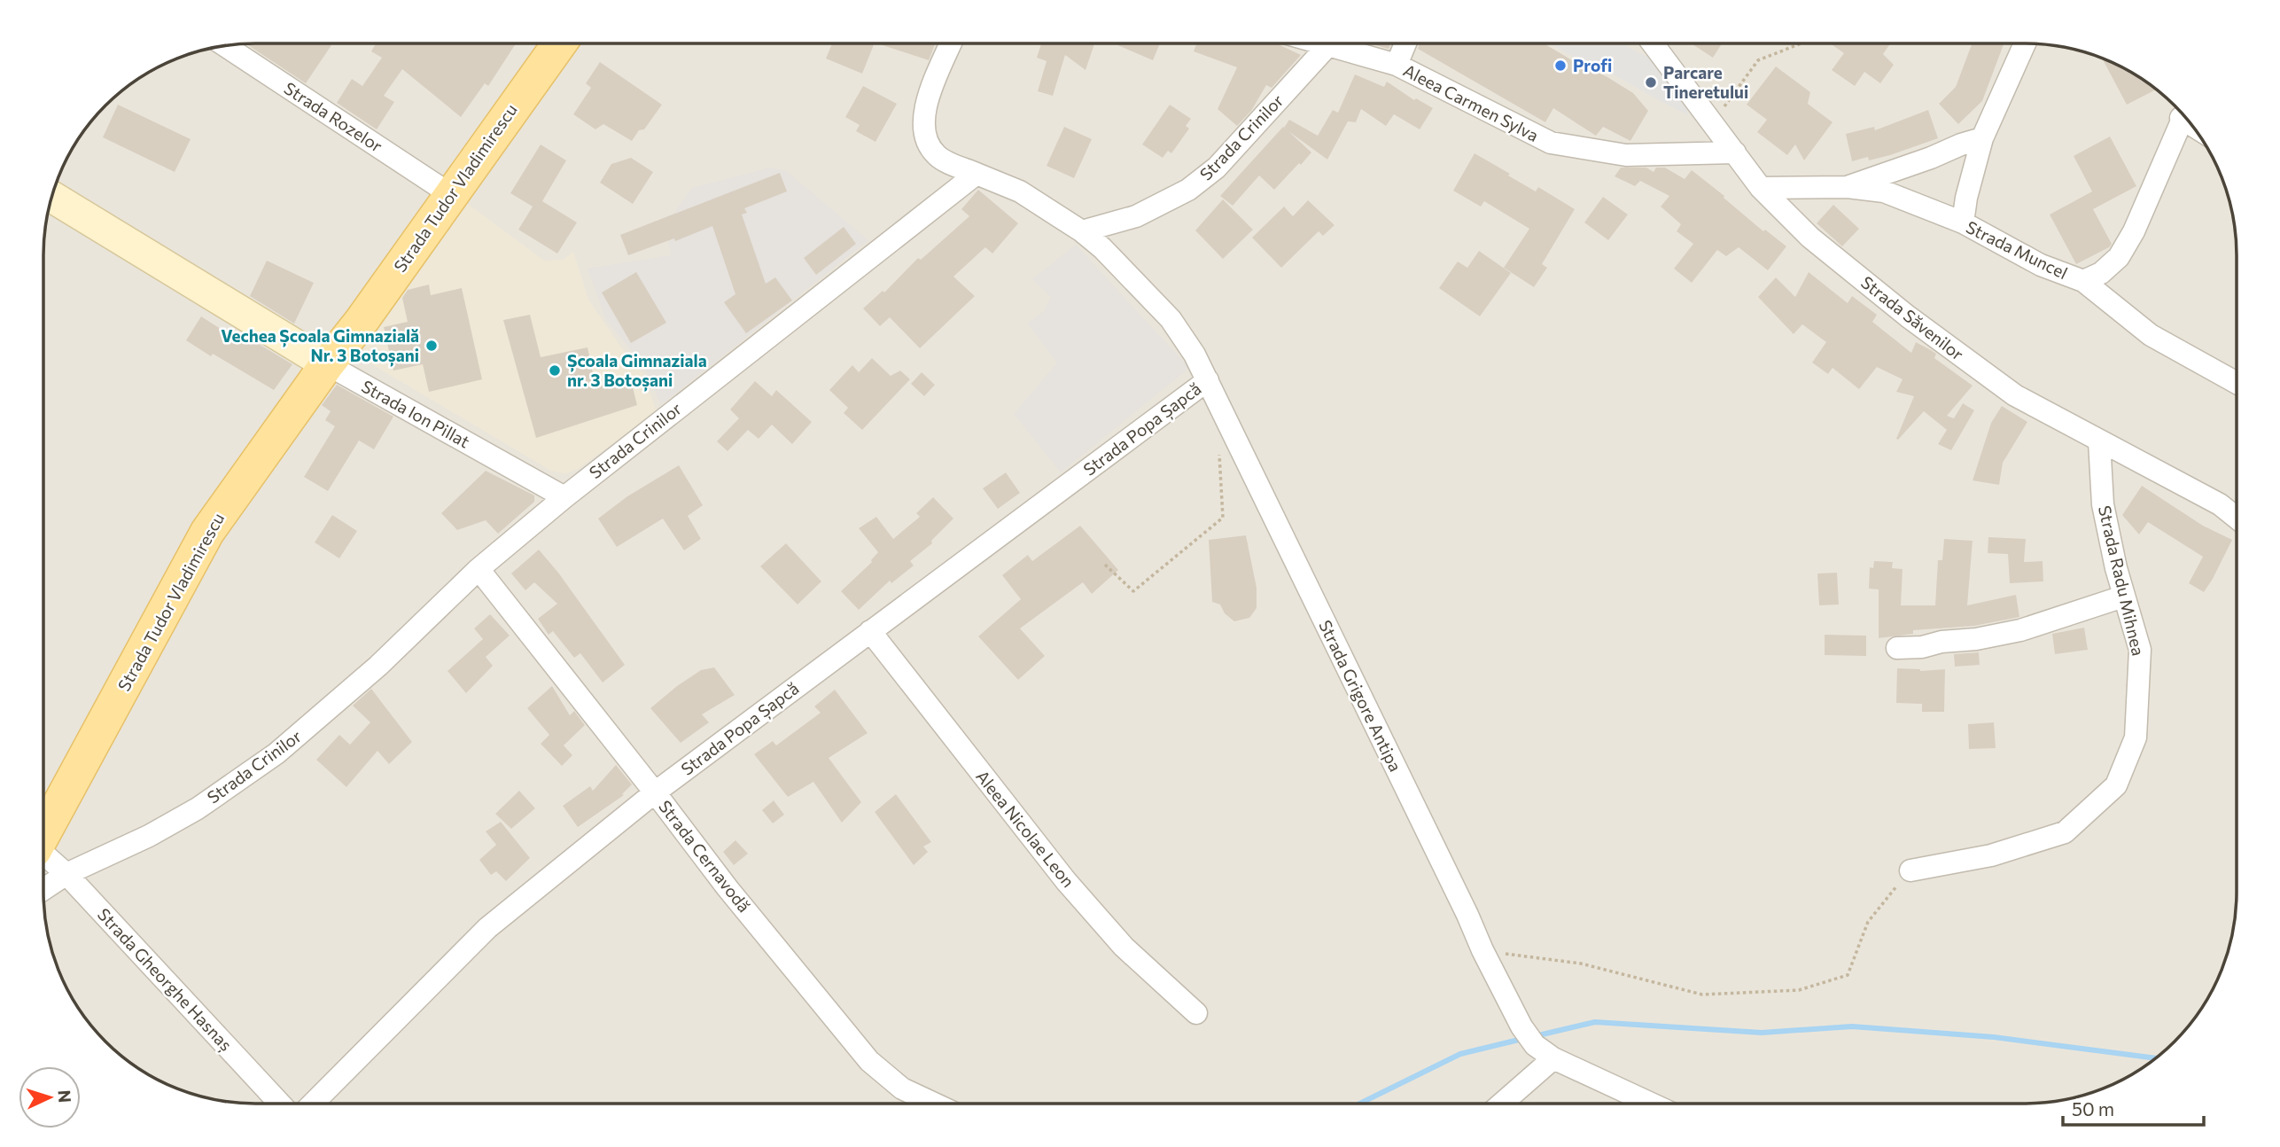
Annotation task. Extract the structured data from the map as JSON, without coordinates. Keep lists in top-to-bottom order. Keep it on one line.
{"streets":{"main road":["Strada Tudor Vladimirescu","Strada Ion Pillat"],"street":["Aleea Carmen Sylva","Strada Rozelor","Strada Crinilor","Strada Muncel","Strada Săvenilor","Strada Popa Șapcă","Strada Radu Mihnea","Strada Grigore Antipa","Aleea Nicolae Leon","Strada Cernavodă","Strada Gheorghe Hasnaș"]},"crossings":[["Aleea Carmen Sylva","Strada Crinilor"],["Aleea Carmen Sylva","Strada Săvenilor"],["Strada Rozelor","Strada Tudor Vladimirescu"],["Strada Crinilor","Strada Ion Pillat"],["Strada Crinilor","Strada Grigore Antipa"],["Strada Crinilor","Strada Cernavodă"],["Strada Crinilor","Strada Gheorghe Hasnaș"],["Strada Tudor Vladimirescu","Strada Ion Pillat"],["Strada Muncel","Strada Săvenilor"],["Strada Săvenilor","Strada Radu Mihnea"],["Strada Popa Șapcă","Strada Grigore Antipa"],["Strada Popa Șapcă","Aleea Nicolae Leon"],["Strada Popa Șapcă","Strada Cernavodă"]],"places":["Profi","Parcare Tineretului","Vechea Școala Gimnazială Nr. 3 Botoșani","Școala Gimnaziala nr. 3 Botoșani"],"scale_bar":"50 m","north":"right"}
